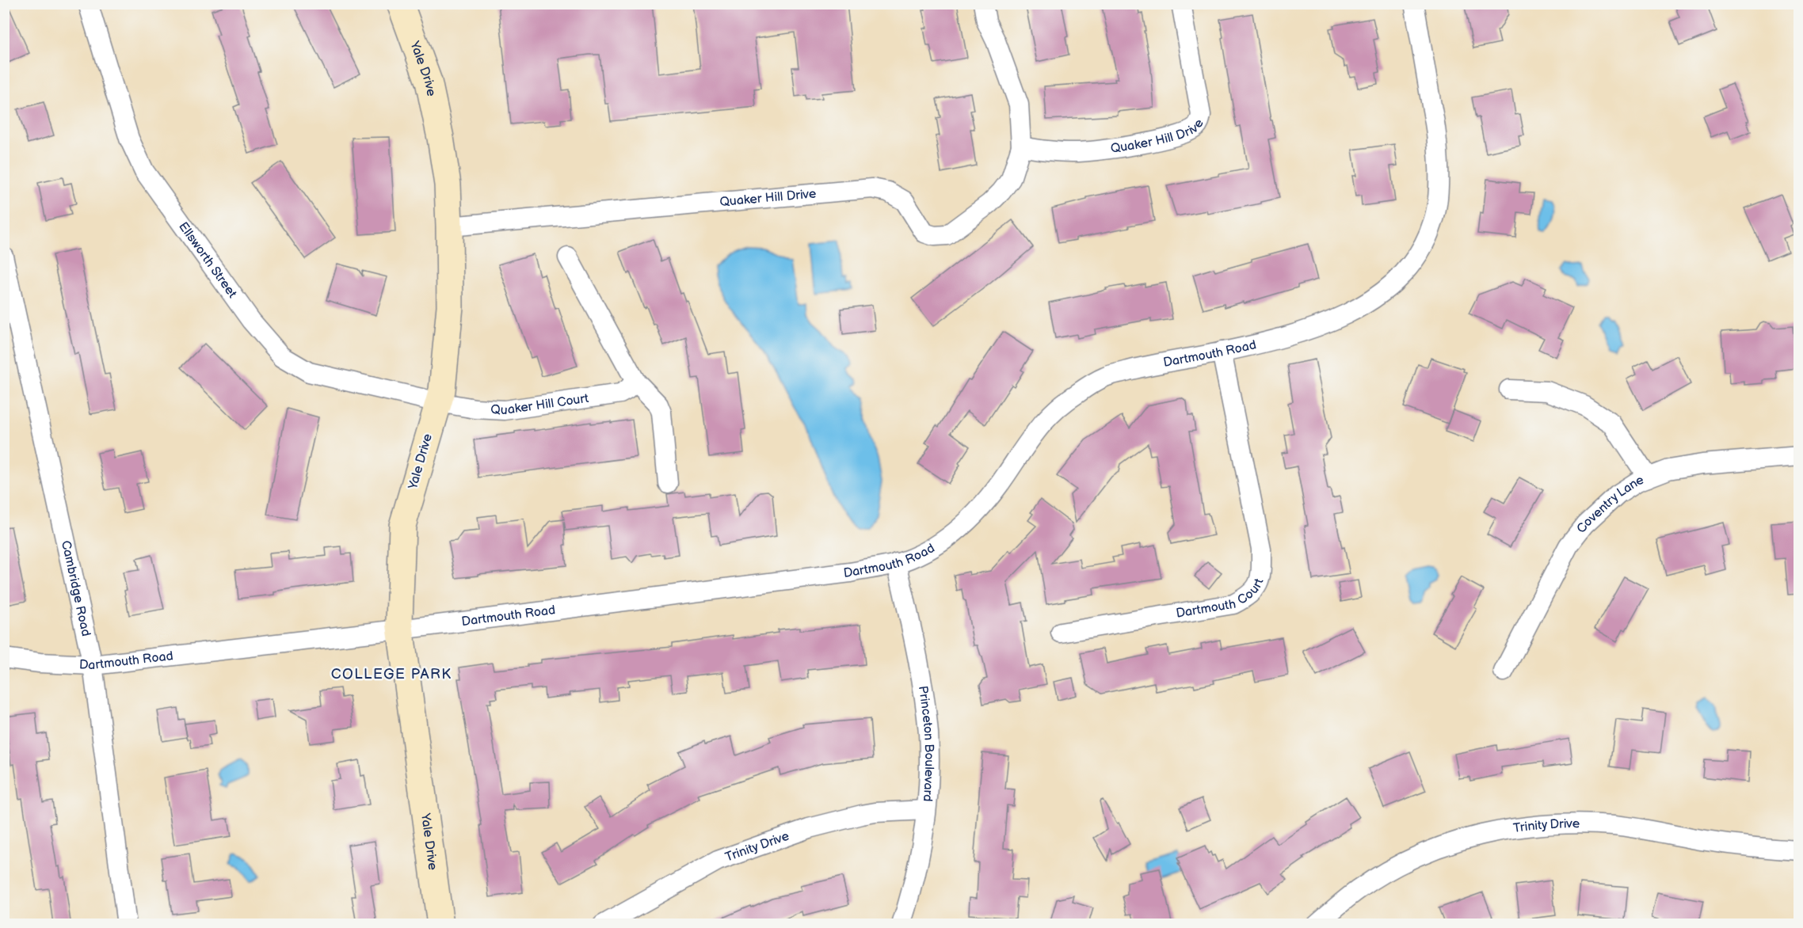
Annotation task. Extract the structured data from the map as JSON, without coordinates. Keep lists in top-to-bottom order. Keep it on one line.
{"streets":{"street":["Yale Drive","Quaker Hill Drive","Ellsworth Street","Dartmouth Road","Quaker Hill Court","Coventry Lane","Cambridge Road","Dartmouth Court","Princeton Boulevard","Trinity Drive"]},"crossings":[["Yale Drive","Quaker Hill Drive"],["Yale Drive","Ellsworth Street"],["Yale Drive","Dartmouth Road"],["Yale Drive","Quaker Hill Court"],["Ellsworth Street","Quaker Hill Court"],["Dartmouth Road","Cambridge Road"],["Dartmouth Road","Dartmouth Court"],["Dartmouth Road","Princeton Boulevard"],["Princeton Boulevard","Trinity Drive"]],"districts":["COLLEGE PARK"]}
